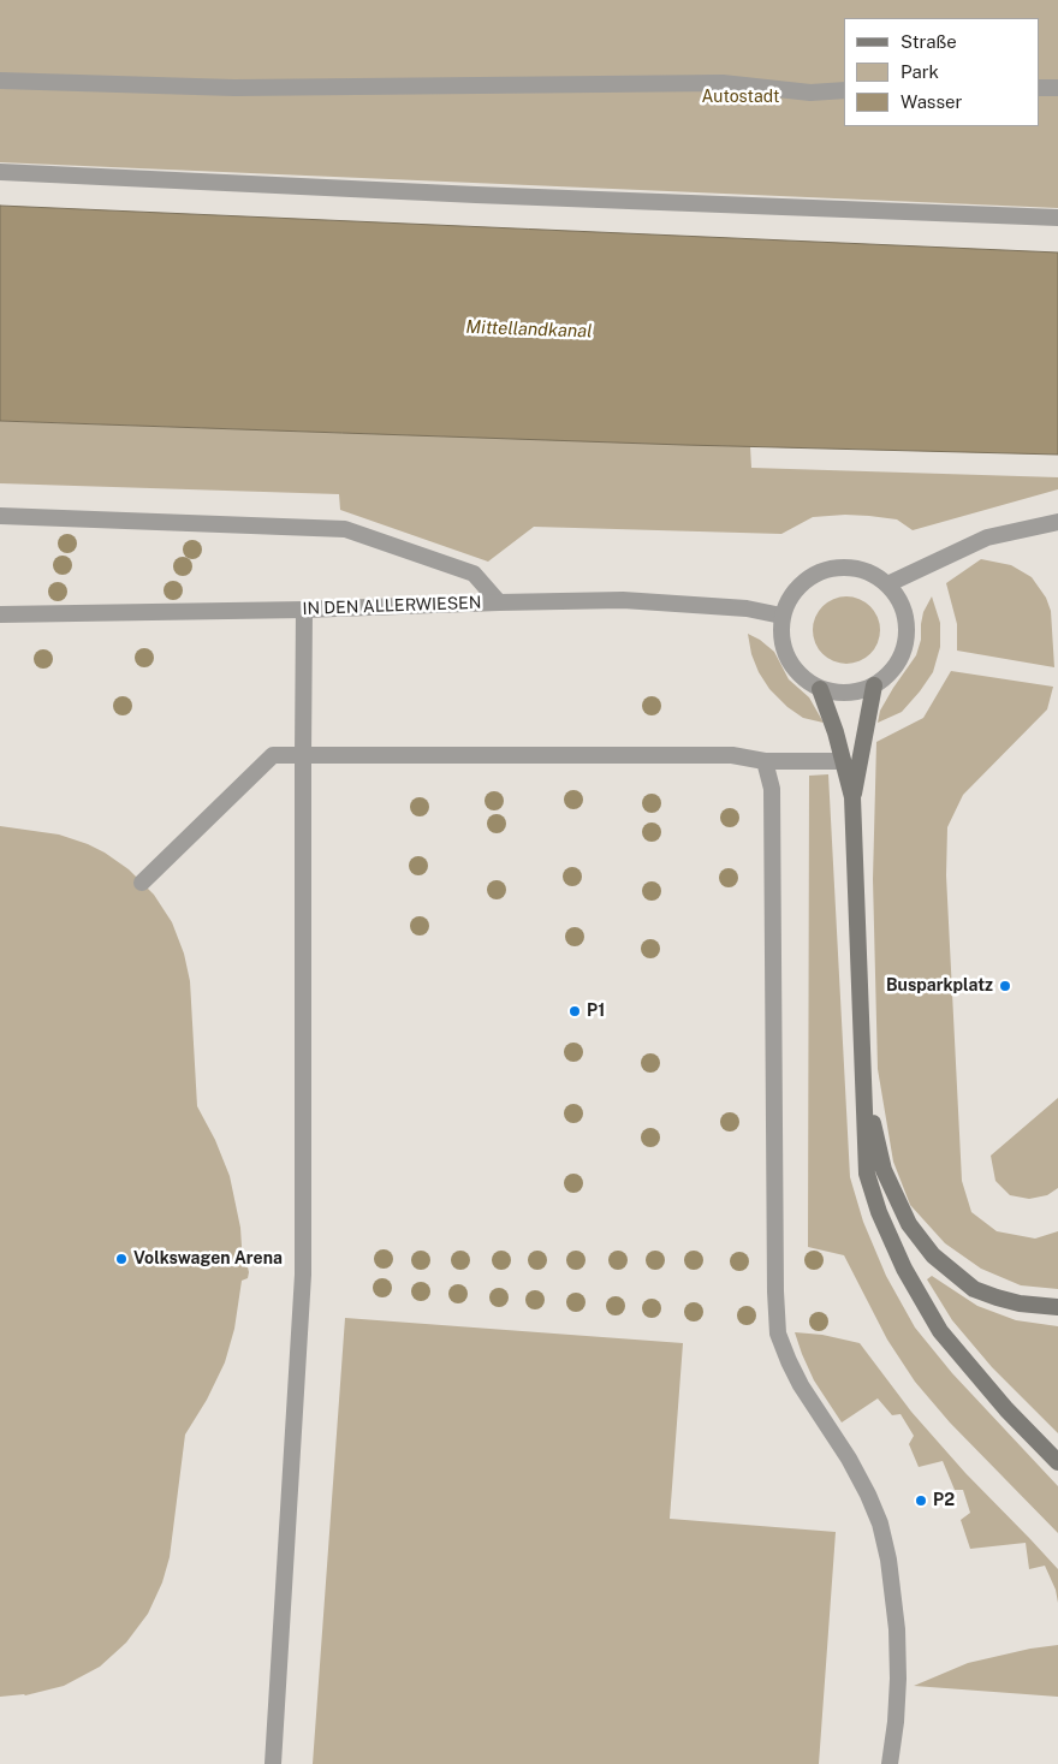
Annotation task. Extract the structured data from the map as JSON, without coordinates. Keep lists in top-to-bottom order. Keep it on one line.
{"streets":{"street":["IN DEN ALLERWIESEN"]},"water":["Mittellandkanal"],"parks":["Autostadt"],"places":["Busparkplatz","P1","Volkswagen Arena","P2"],"legend":["Straße","Park","Wasser"]}
